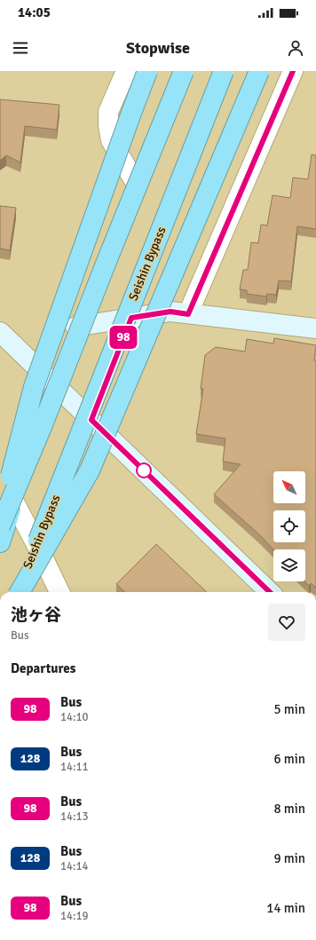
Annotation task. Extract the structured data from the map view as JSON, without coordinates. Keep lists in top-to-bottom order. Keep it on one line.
{"streets":{"highway":["Seishin Bypass"]},"lines":["bus line 98"],"north":"top left","page":{"status":"14:05","header":"Stopwise","on_map":"98","heading":[["池ヶ谷","Bus"],"Departures"],"list":[{"mark":"98","name":"Bus","note":"14:10","value":"5 min"},{"mark":"128","name":"Bus","note":"14:11","value":"6 min"},{"mark":"98","name":"Bus","note":"14:13","value":"8 min"},{"mark":"128","name":"Bus","note":"14:14","value":"9 min"},{"mark":"98","name":"Bus","note":"14:19","value":"14 min"}]}}
